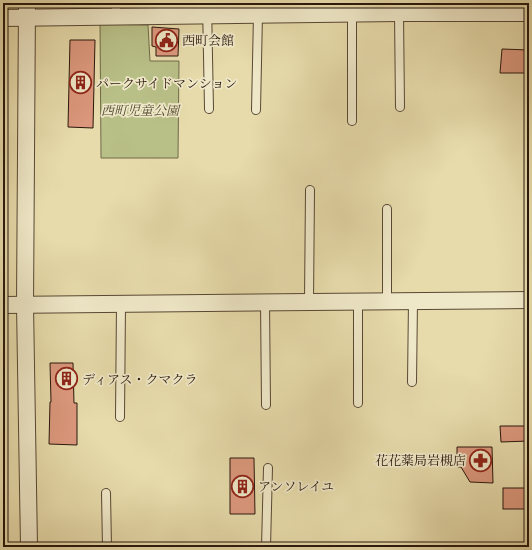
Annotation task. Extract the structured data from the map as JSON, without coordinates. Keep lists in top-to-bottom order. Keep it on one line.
{"parks":["西町児童公園"],"places":{"public building":["西町会館"],"building":["パークサイドマンション","ディアス・クマクラ","アンソレイユ"],"pharmacy":["花花薬局岩槻店"]}}
